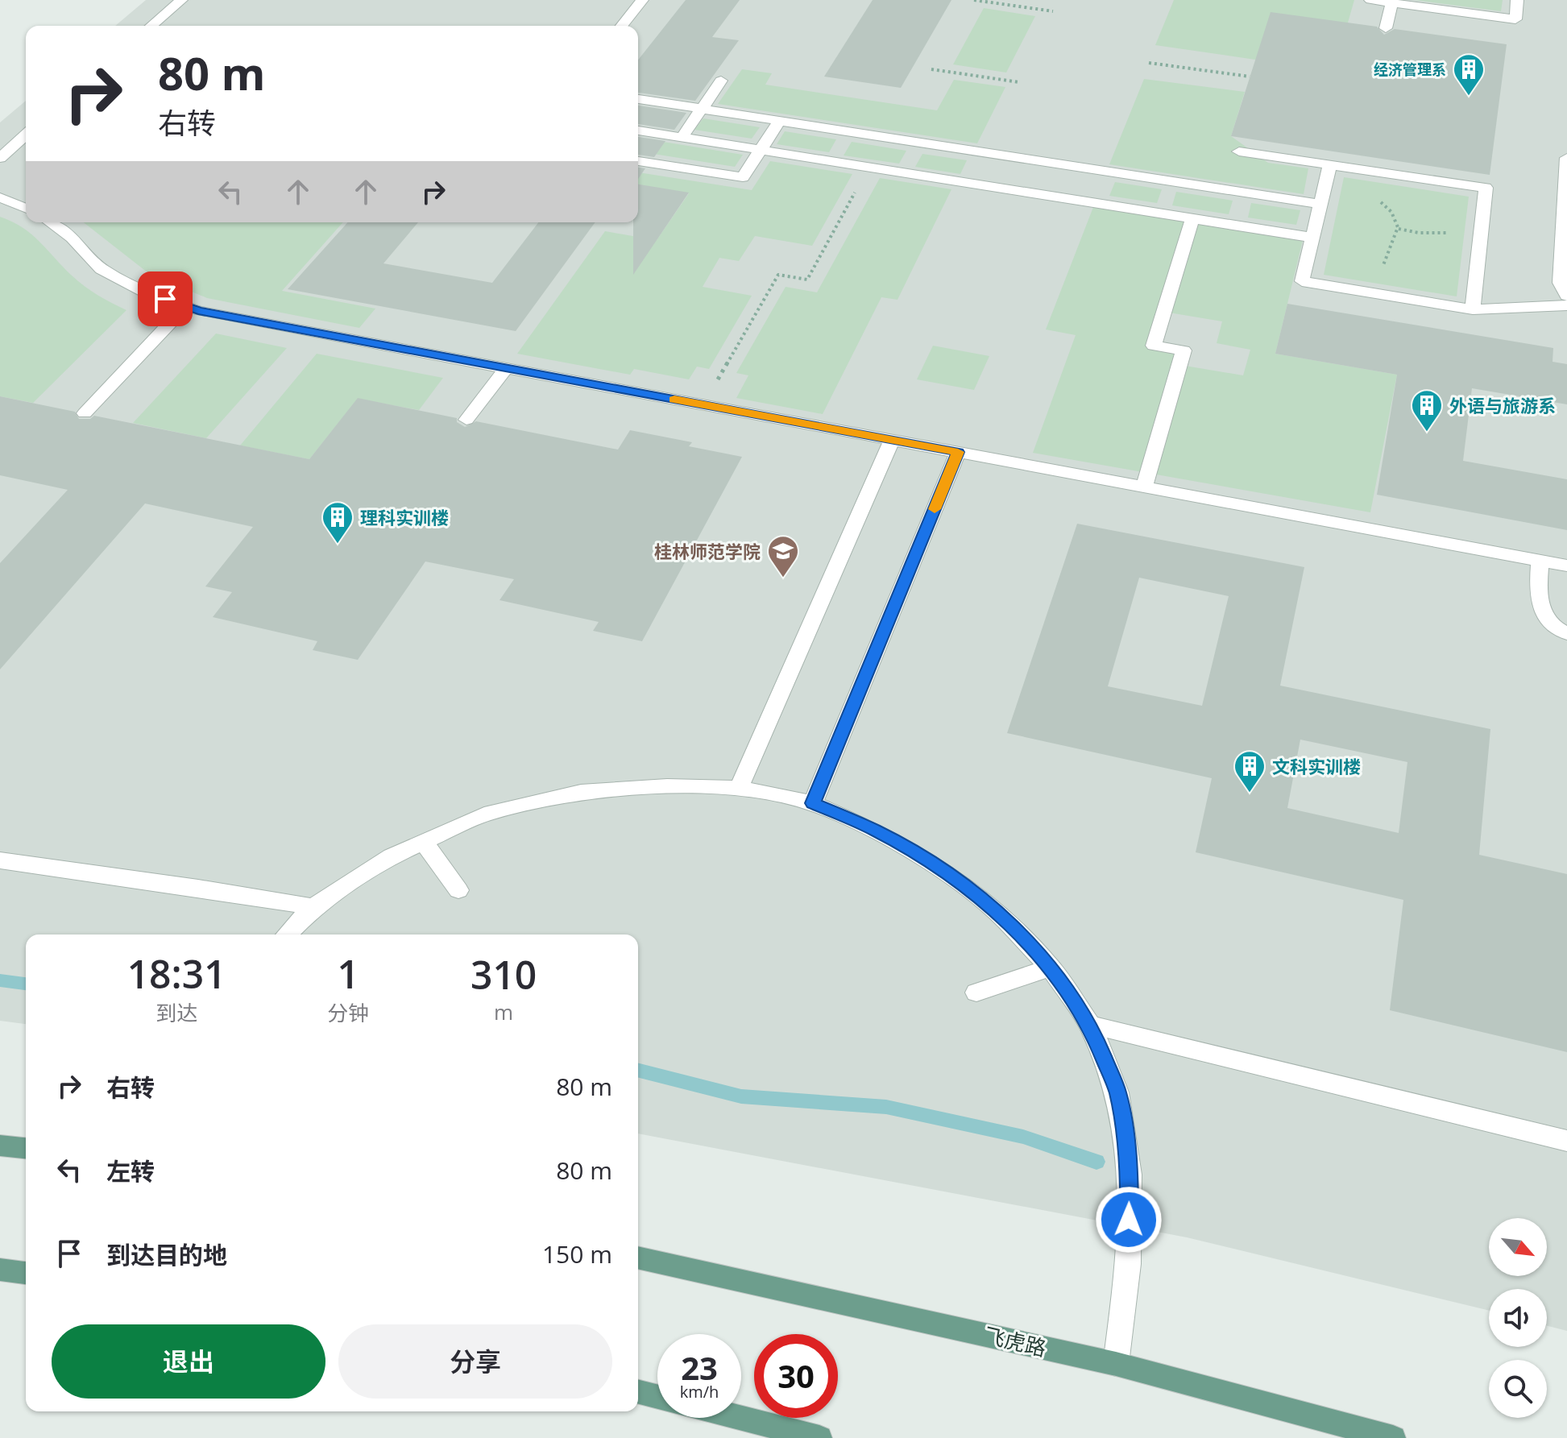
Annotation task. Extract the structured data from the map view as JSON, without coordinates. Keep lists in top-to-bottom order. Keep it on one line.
{"streets":{"main road":["飞虎路"]},"places":{"building":["经济管理系","外语与旅游系","理科实训楼","文科实训楼"],"school or university":["桂林师范学院"]},"north":"bottom right","page":{"turn":["80 m","右转"],"eta":["18:31","到达","1","分钟","310","m"],"list":[{"name":"右转","value":"80 m"},{"name":"左转","value":"80 m"},{"name":"到达目的地","value":"150 m"}],"buttons":["退出","分享"],"speed":"23 km/h","limit":"30"}}
